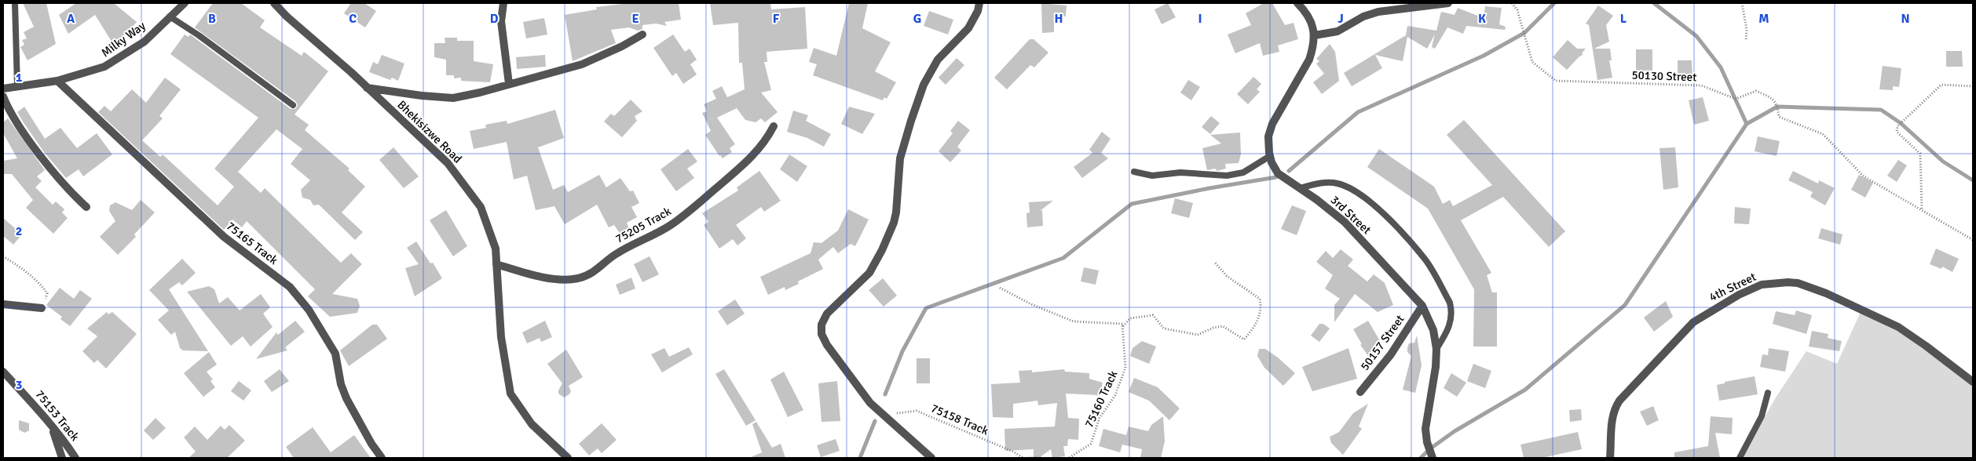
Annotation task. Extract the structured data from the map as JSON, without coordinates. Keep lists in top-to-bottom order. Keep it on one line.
{"streets":{"street":["Milky Way","Bhekisizwe Road","3rd Street","75205 Track","75165 Track","4th Street","50157 Street","75153 Track"],"path":["50130 Street","75160 Track","75158 Track"]},"crossings":[["Milky Way","75165 Track"],["Bhekisizwe Road","75205 Track"],["3rd Street","50157 Street"]],"grid":{"columns":["A","B","C","D","E","F","G","H","I","J","K","L","M","N"],"rows":["1","2","3"]}}
